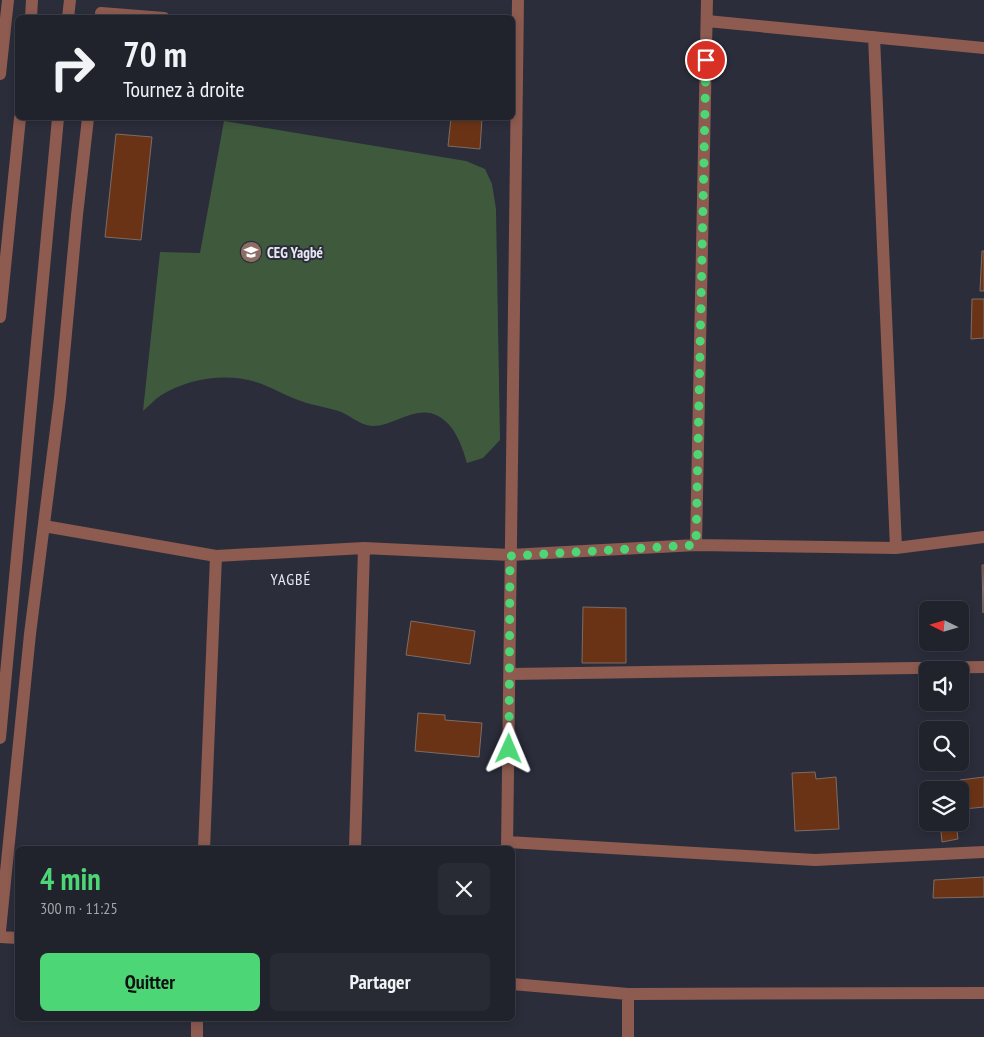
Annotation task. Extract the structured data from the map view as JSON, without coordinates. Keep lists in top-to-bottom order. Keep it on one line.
{"districts":["YAGBÉ"],"places":{"school or university":["CEG Yagbé"]},"north":"left","page":{"turn":["70 m","Tournez à droite"],"heading":["4 min","300 m · 11:25"],"buttons":["Quitter","Partager"]}}
